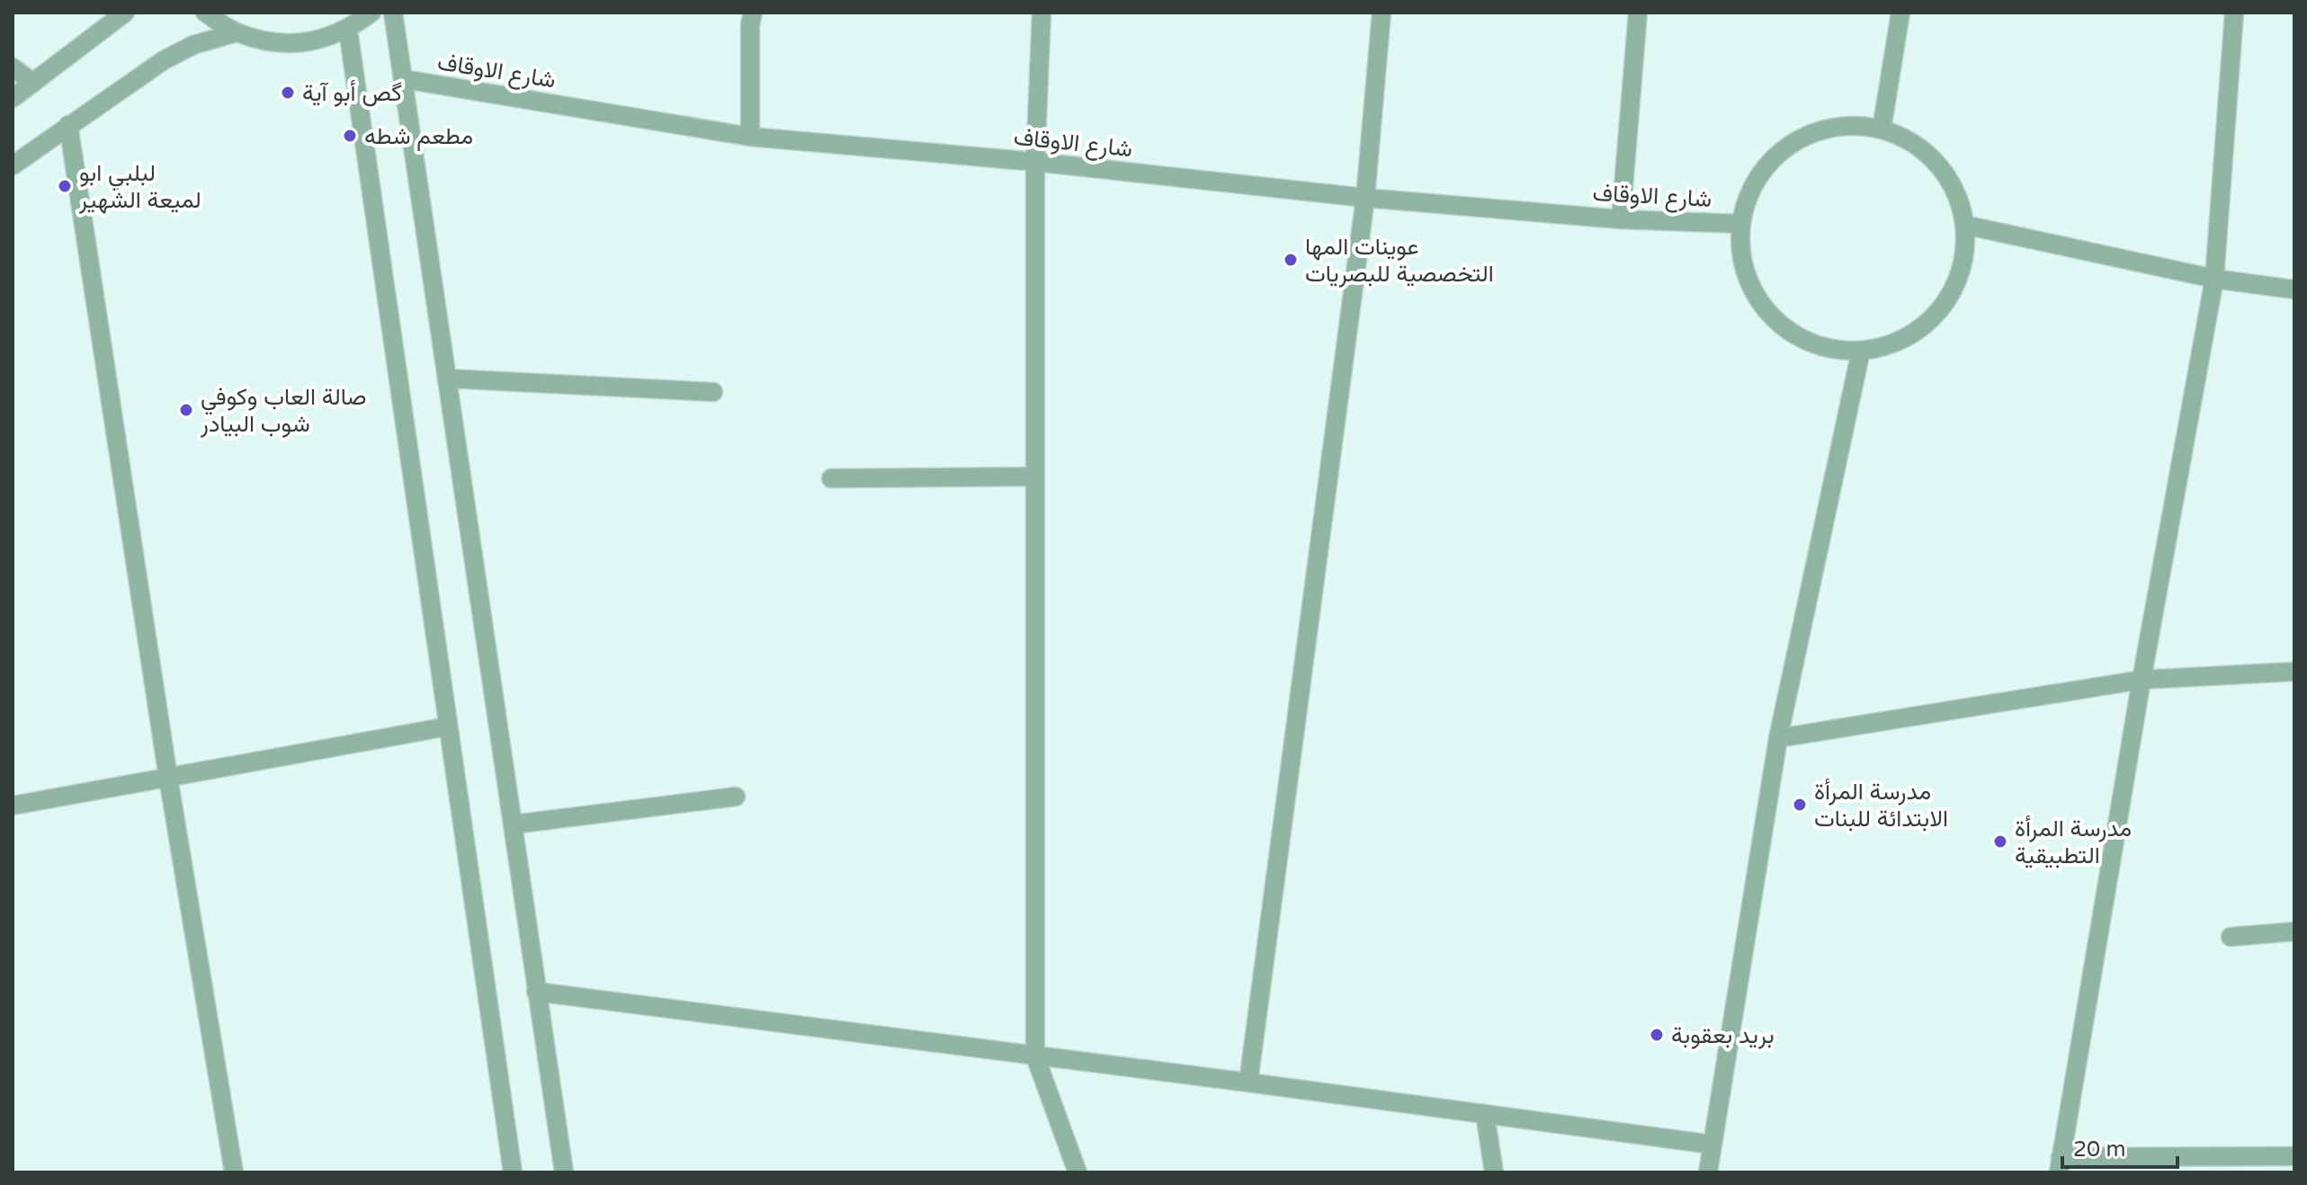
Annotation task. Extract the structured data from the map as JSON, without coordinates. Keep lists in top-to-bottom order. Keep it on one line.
{"streets":{"street":["شارع الاوقاف"]},"places":["گص أبو آية","مطعم شطه","لبلبي ابو لميعة الشهير","عوينات المها التخصصية للبصريات","صالة العاب وكوفي شوب البيادر","مدرسة المرأة الابتدائة للبنات","مدرسة المرأة التطبيقية","بريد بعقوبة"],"scale_bar":"20 m"}
